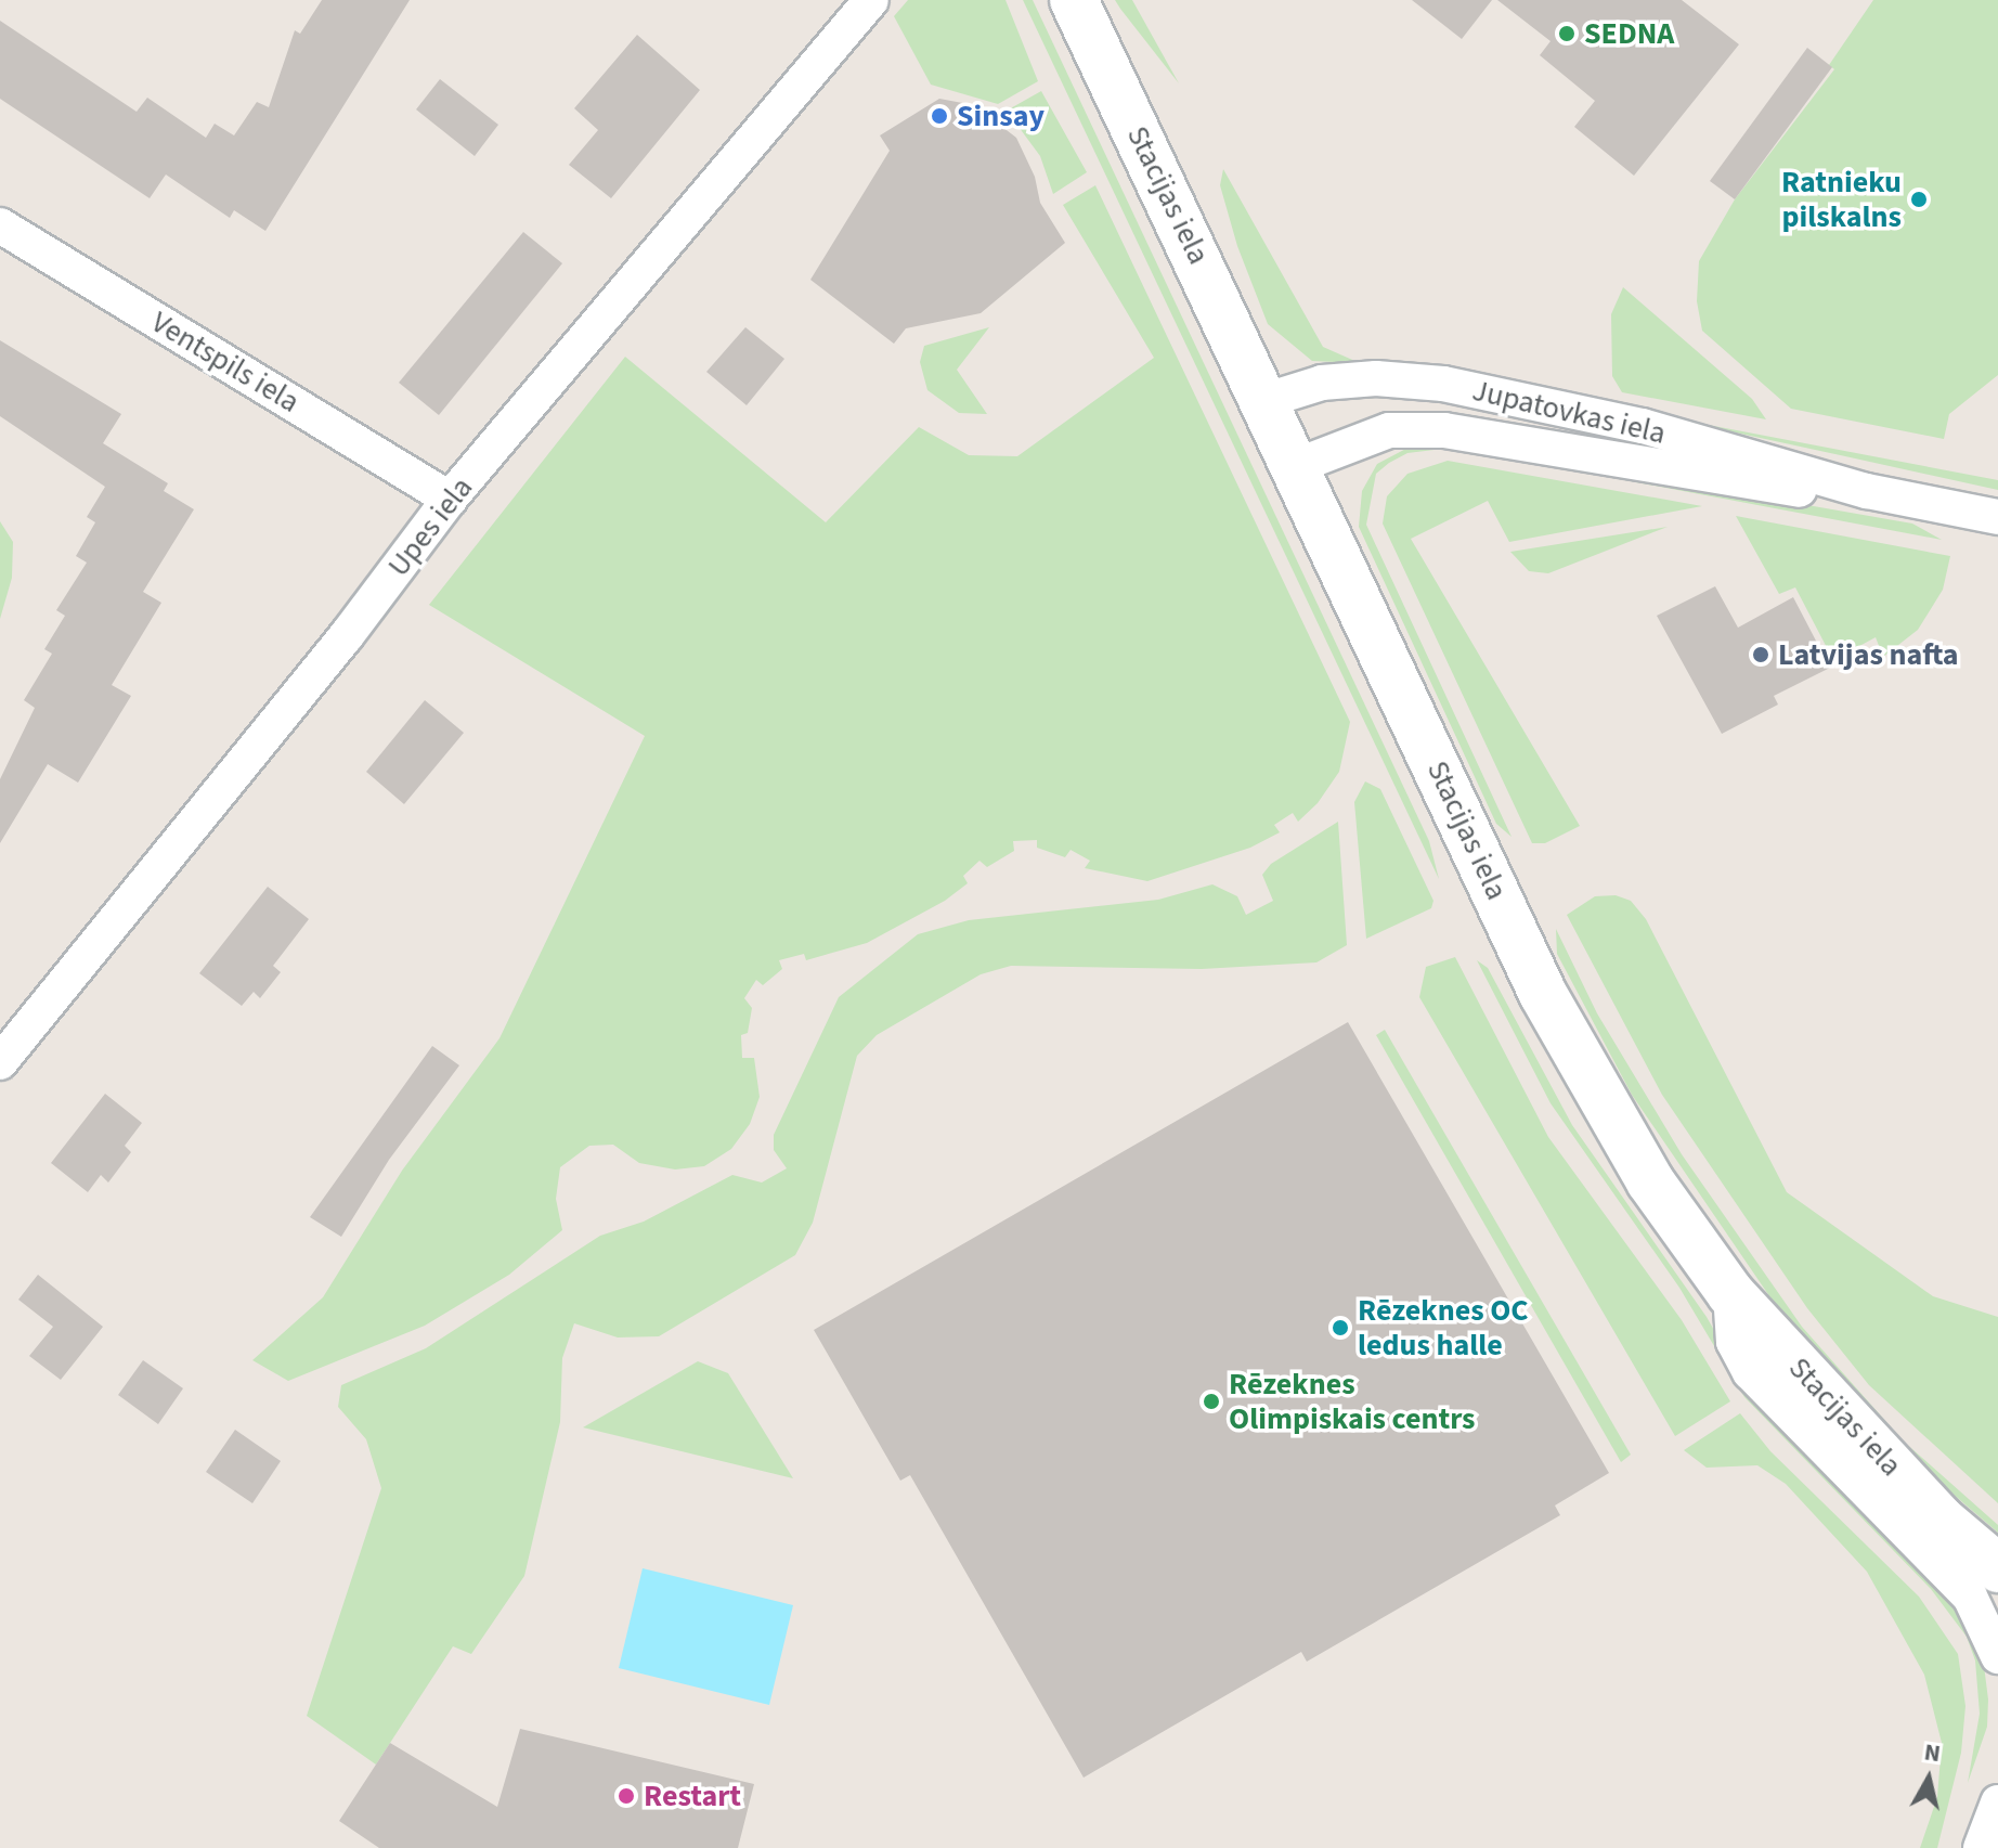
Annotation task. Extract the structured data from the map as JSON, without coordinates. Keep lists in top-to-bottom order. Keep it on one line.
{"streets":{"main road":["Stacijas iela"],"street":["Ventspils iela","Jupatovkas iela","Upes iela"]},"crossings":[["Stacijas iela","Jupatovkas iela"],["Ventspils iela","Upes iela"]],"places":["SEDNA","Sinsay","Ratnieku pilskalns","Latvijas nafta","Rēzeknes OC ledus halle","Rēzeknes Olimpiskais centrs","Restart"],"north":"top"}
